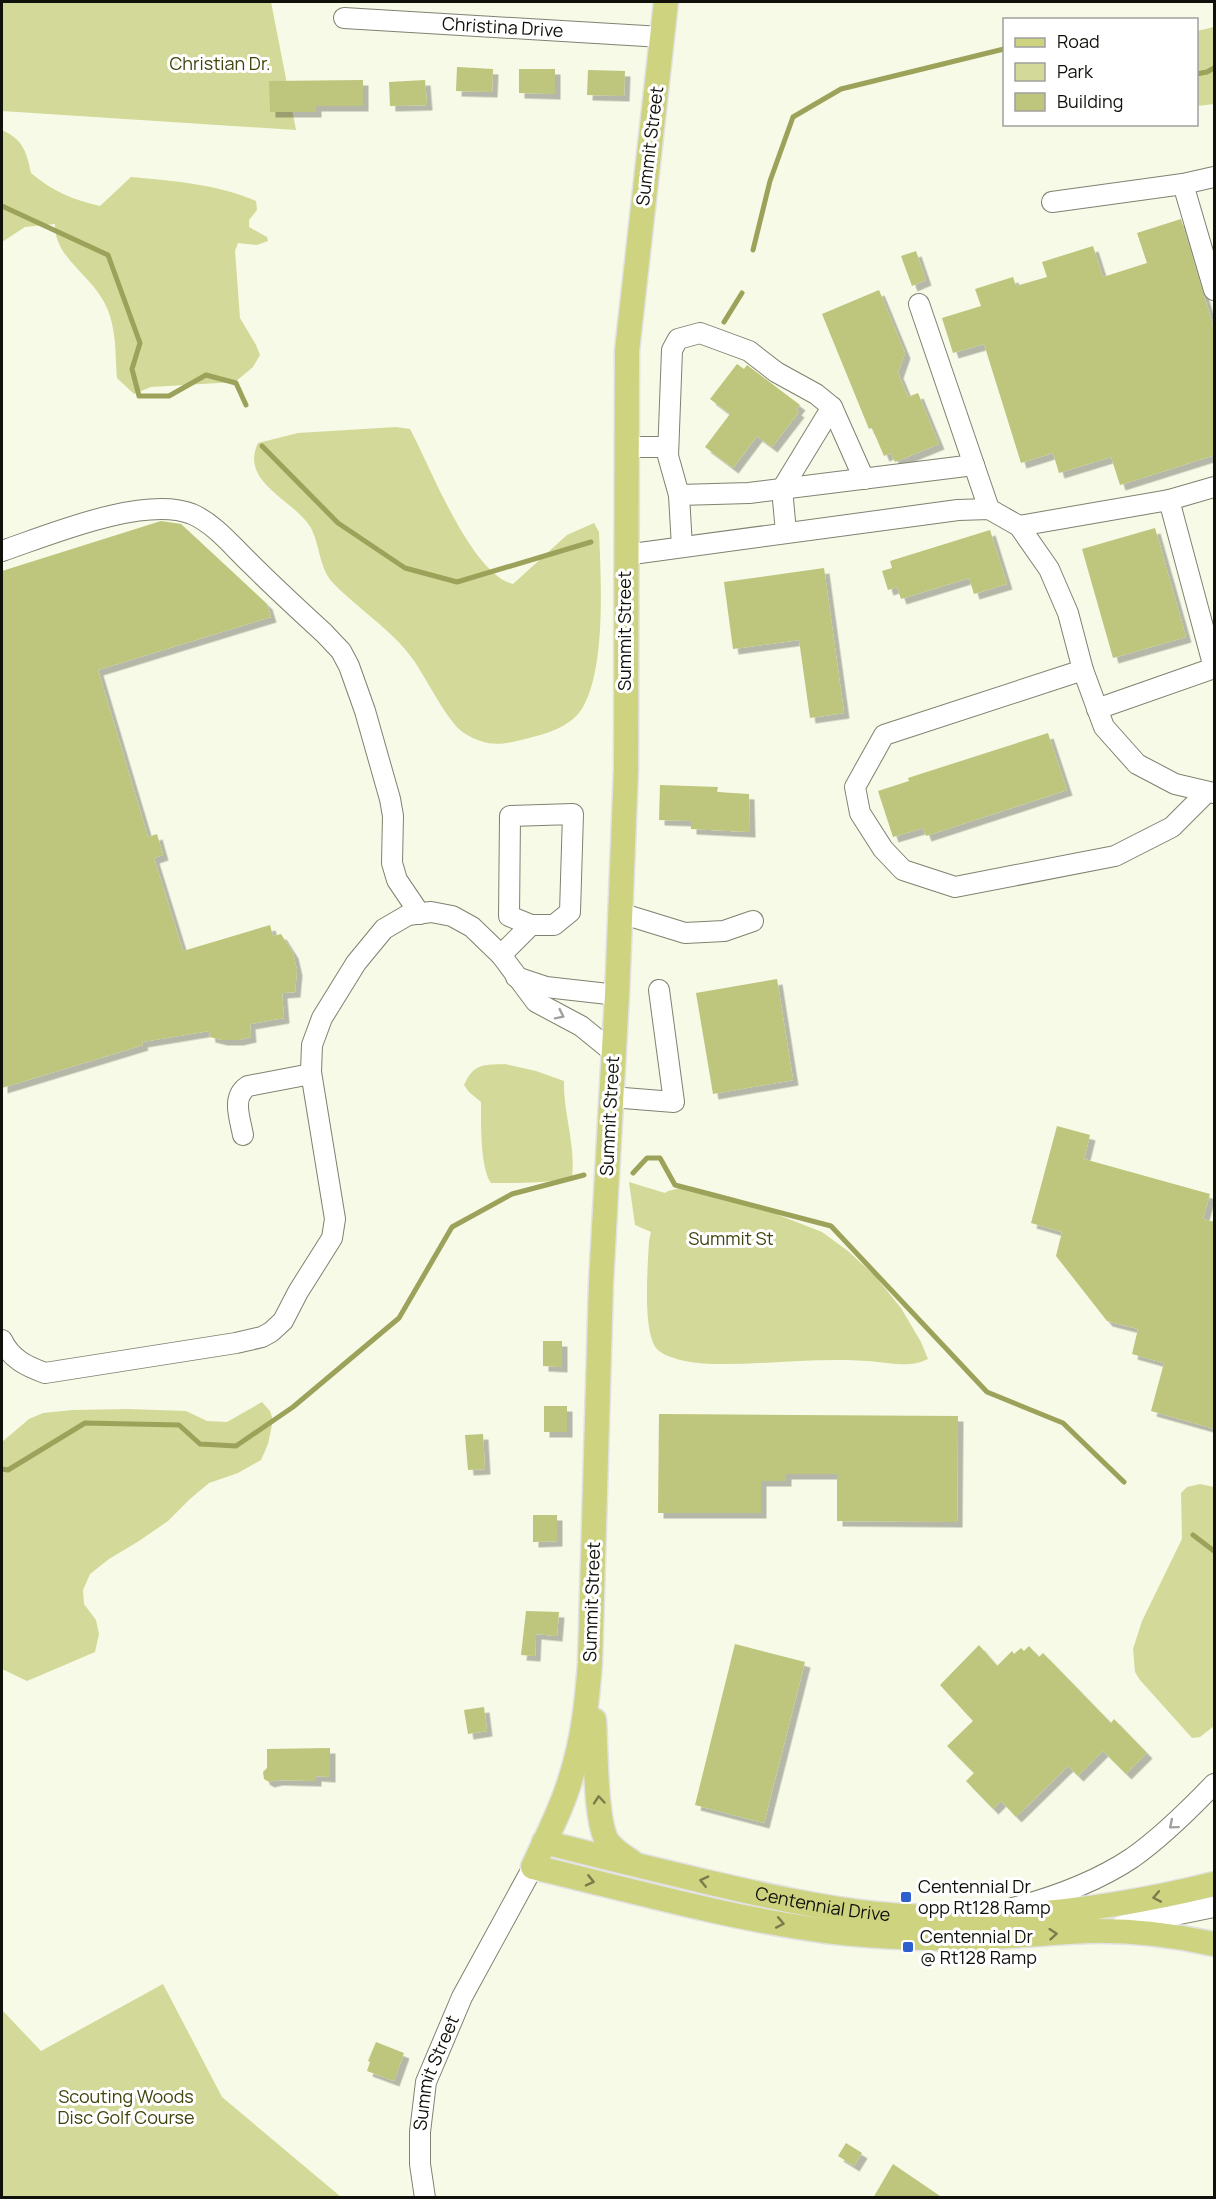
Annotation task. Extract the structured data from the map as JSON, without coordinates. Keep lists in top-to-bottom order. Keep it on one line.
{"streets":{"main road":["Summit Street","Centennial Drive"],"street":["Christina Drive"]},"crossings":[["Christina Drive","Summit Street"],["Summit Street","Centennial Drive"]],"parks":["Christian Dr.","Summit St","Scouting Woods Disc Golf Course"],"places":{"transit":["Centennial Dr opp Rt128 Ramp","Centennial Dr @ Rt128 Ramp"]},"legend":["Road","Park","Building"]}
